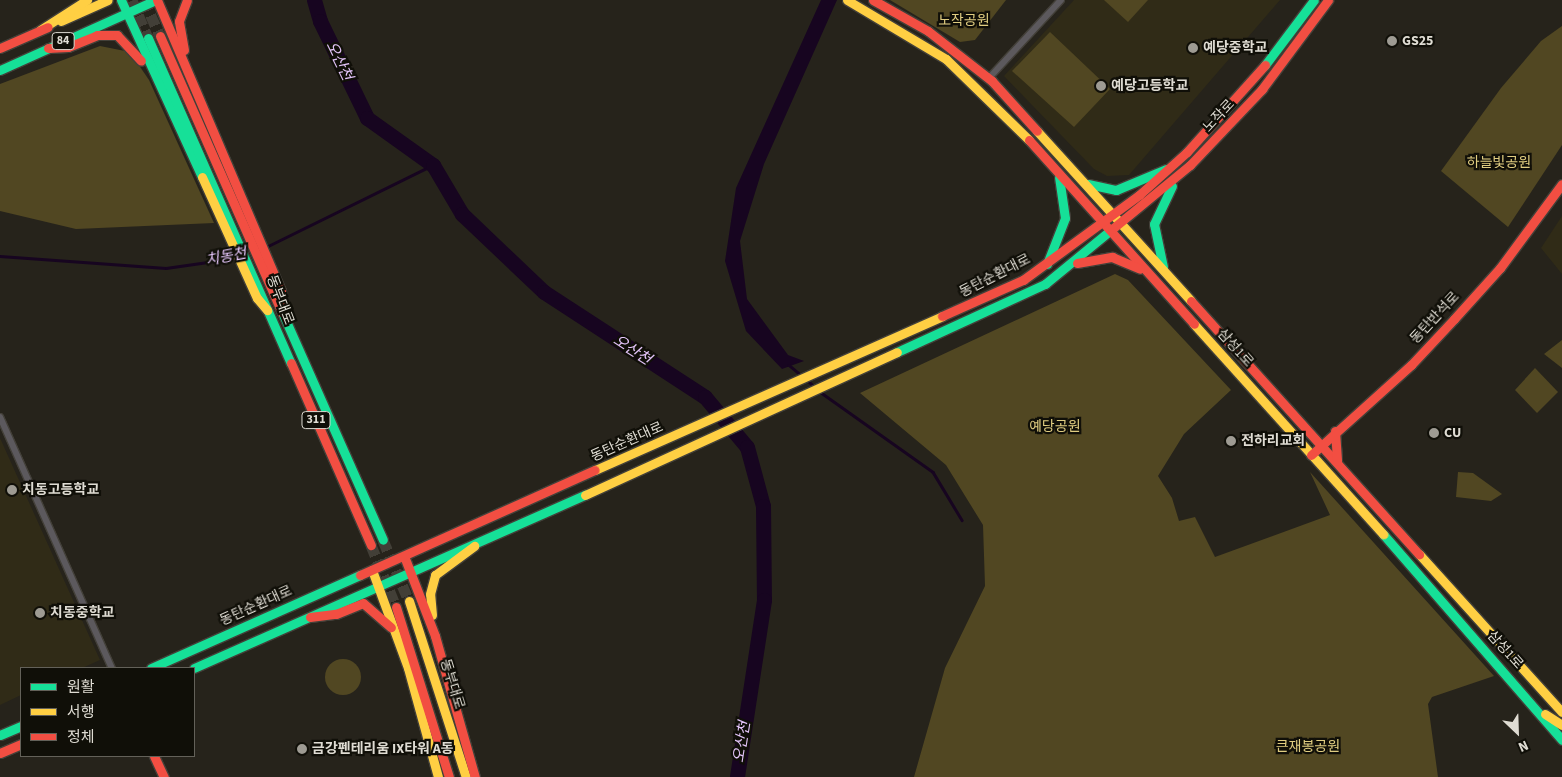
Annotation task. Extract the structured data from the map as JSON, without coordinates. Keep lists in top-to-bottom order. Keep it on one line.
{"streets":{"main road":["84","노작로","동탄순환대로","동부대로","동탄반석로","삼성1로","311"]},"crossings":[["노작로","동탄순환대로"],["노작로","삼성1로"],["동탄순환대로","삼성1로"],["동탄반석로","삼성1로"]],"water":["오산천","치동천"],"parks":["노작공원","하늘빛공원","예당공원","큰재봉공원"],"places":["GS25","예당중학교","예당고등학교","CU","전하리교회","치동고등학교","치동중학교","금강펜테리움 IX타워 A동"],"legend":["원활","서행","정체"],"north":"bottom right"}
